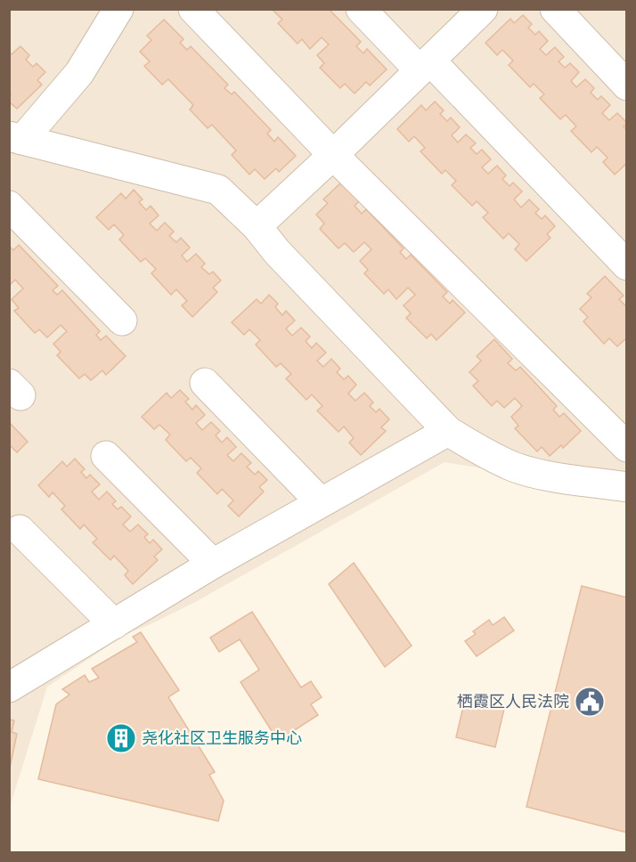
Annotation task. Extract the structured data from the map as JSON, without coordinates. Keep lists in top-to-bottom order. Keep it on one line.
{"places":{"public building":["栖霞区人民法院"],"building":["尧化社区卫生服务中心"]}}
